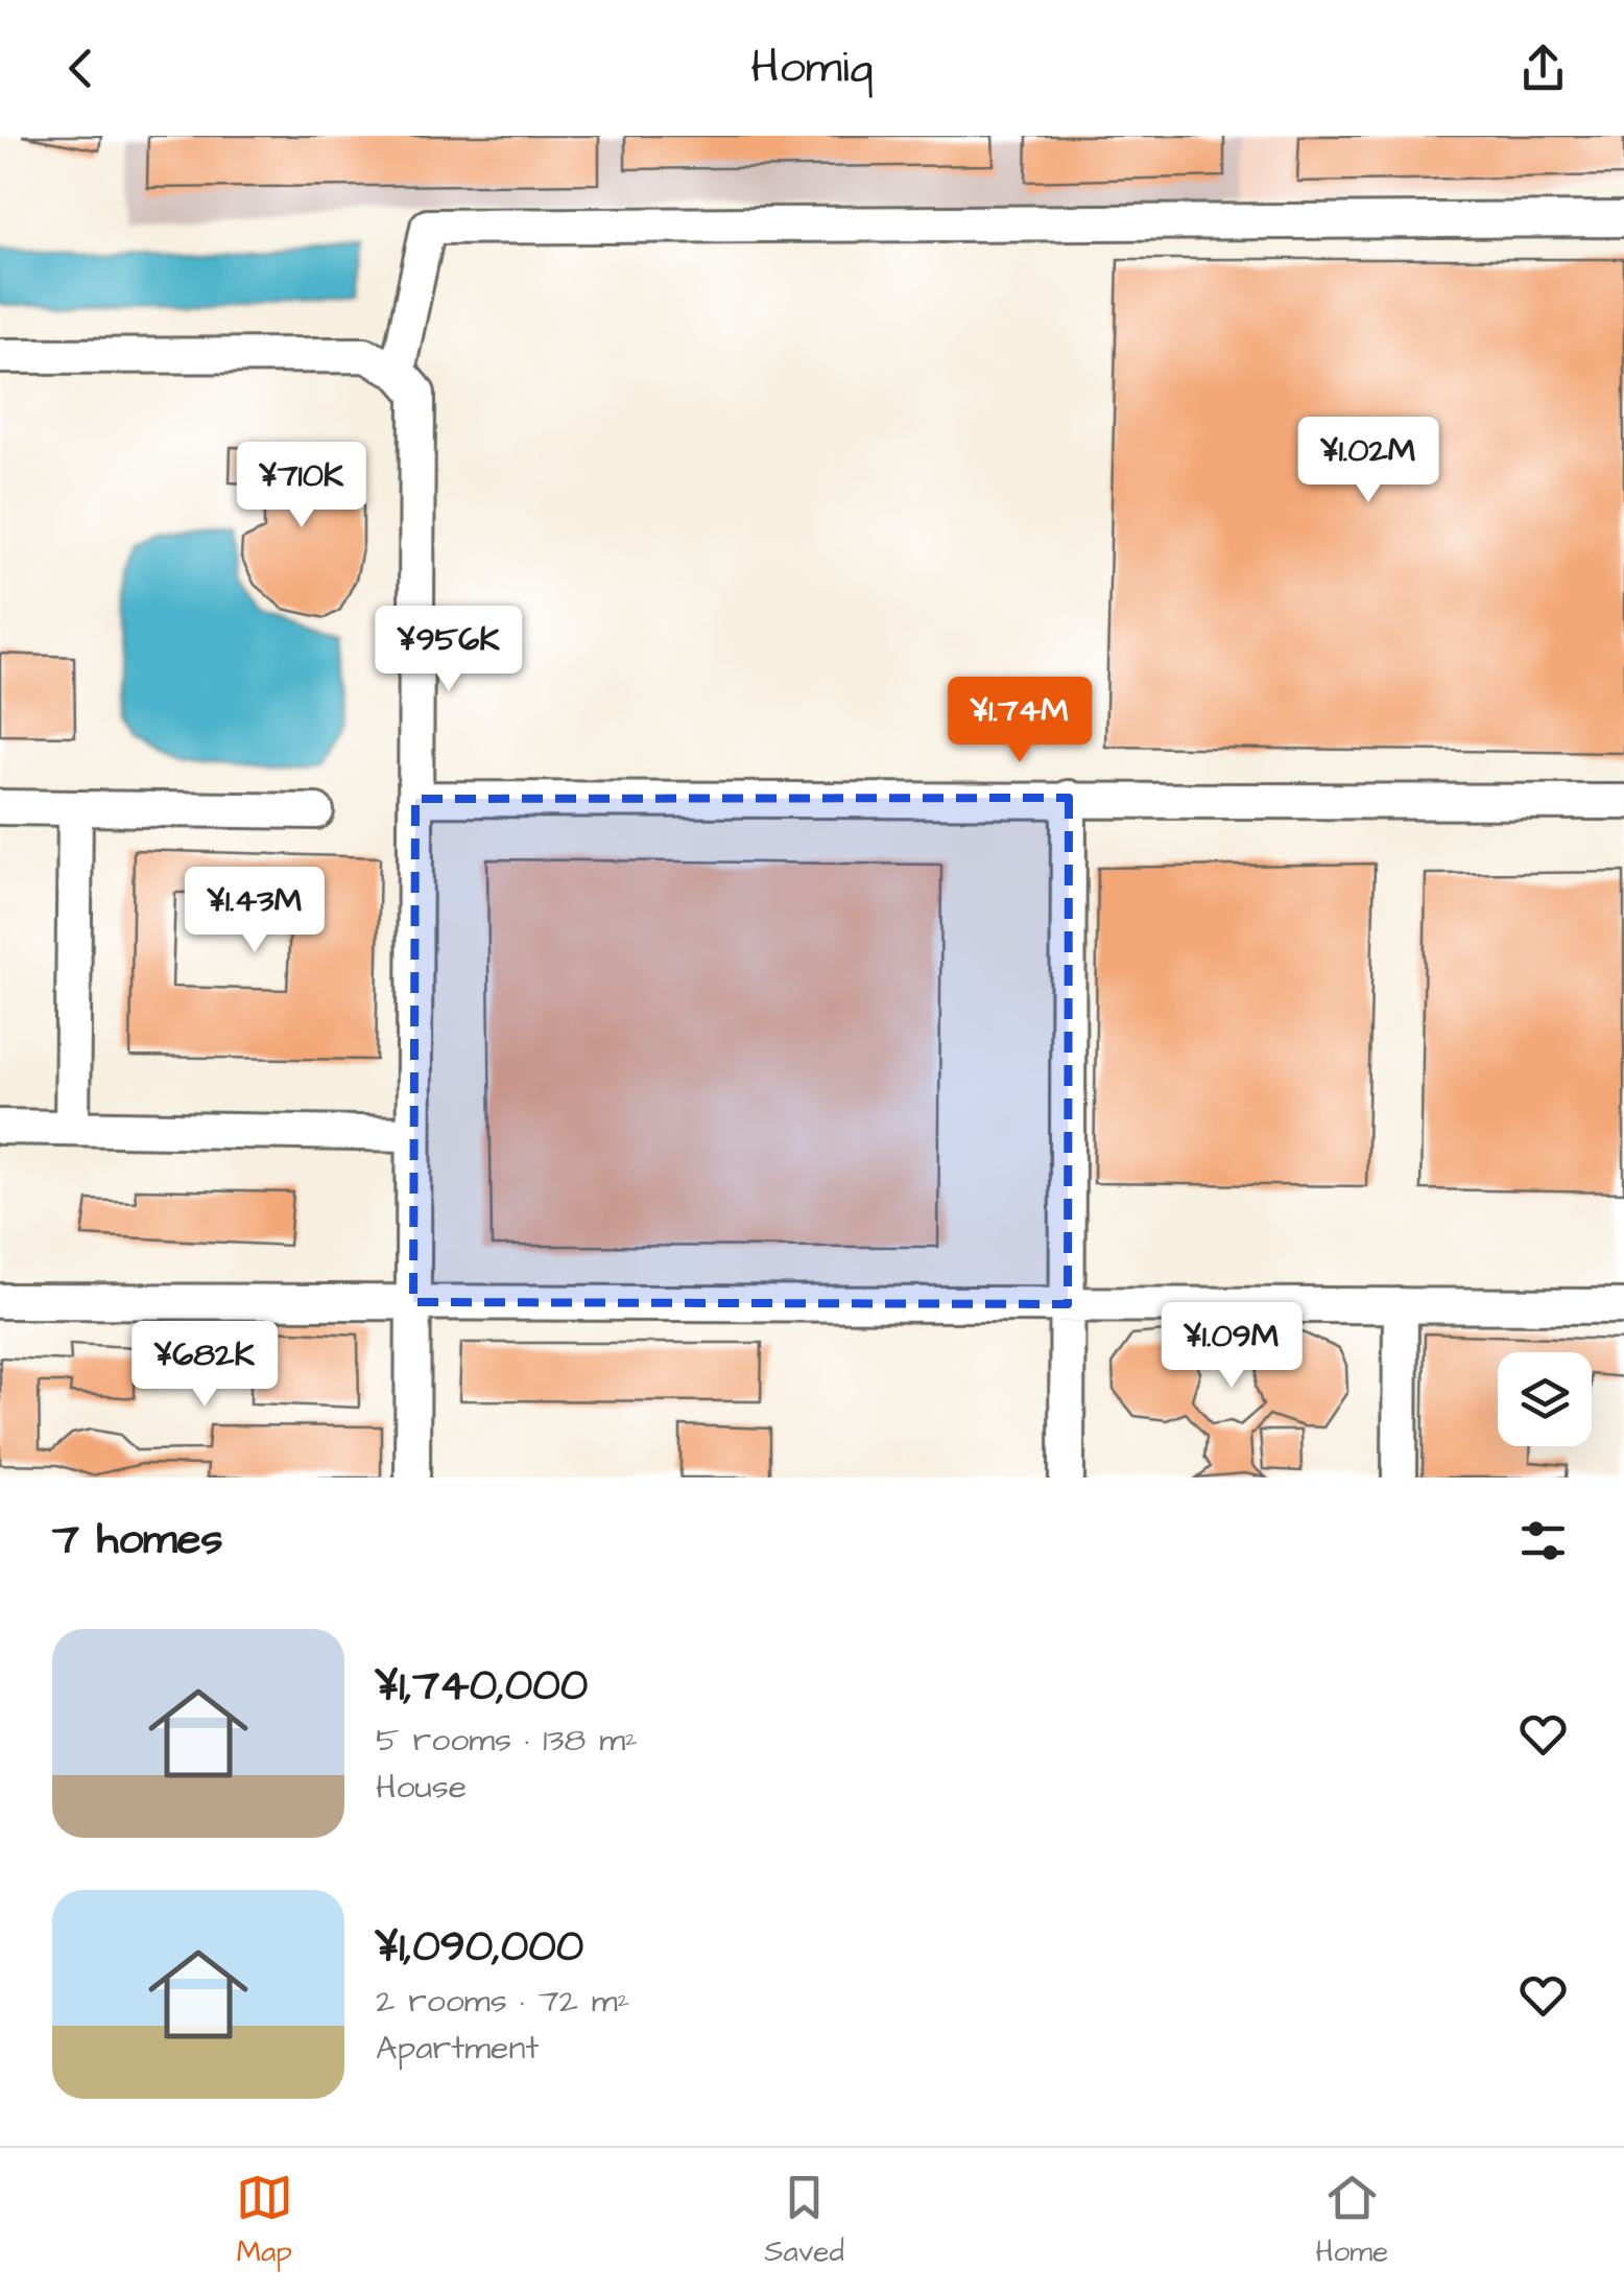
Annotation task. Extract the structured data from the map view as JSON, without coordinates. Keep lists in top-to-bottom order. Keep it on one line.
{"page":{"header":"Homiq","price":["¥1.02M","¥710K","¥956K","¥1.74M","¥1.43M","¥1.09M","¥682K"],"heading":"7 homes","list":[{"name":"¥1,740,000","note":"5 rooms · 138 m² · House"},{"name":"¥1,090,000","note":"2 rooms · 72 m² · Apartment"}],"tabs":["Map","Saved","Home"]}}
